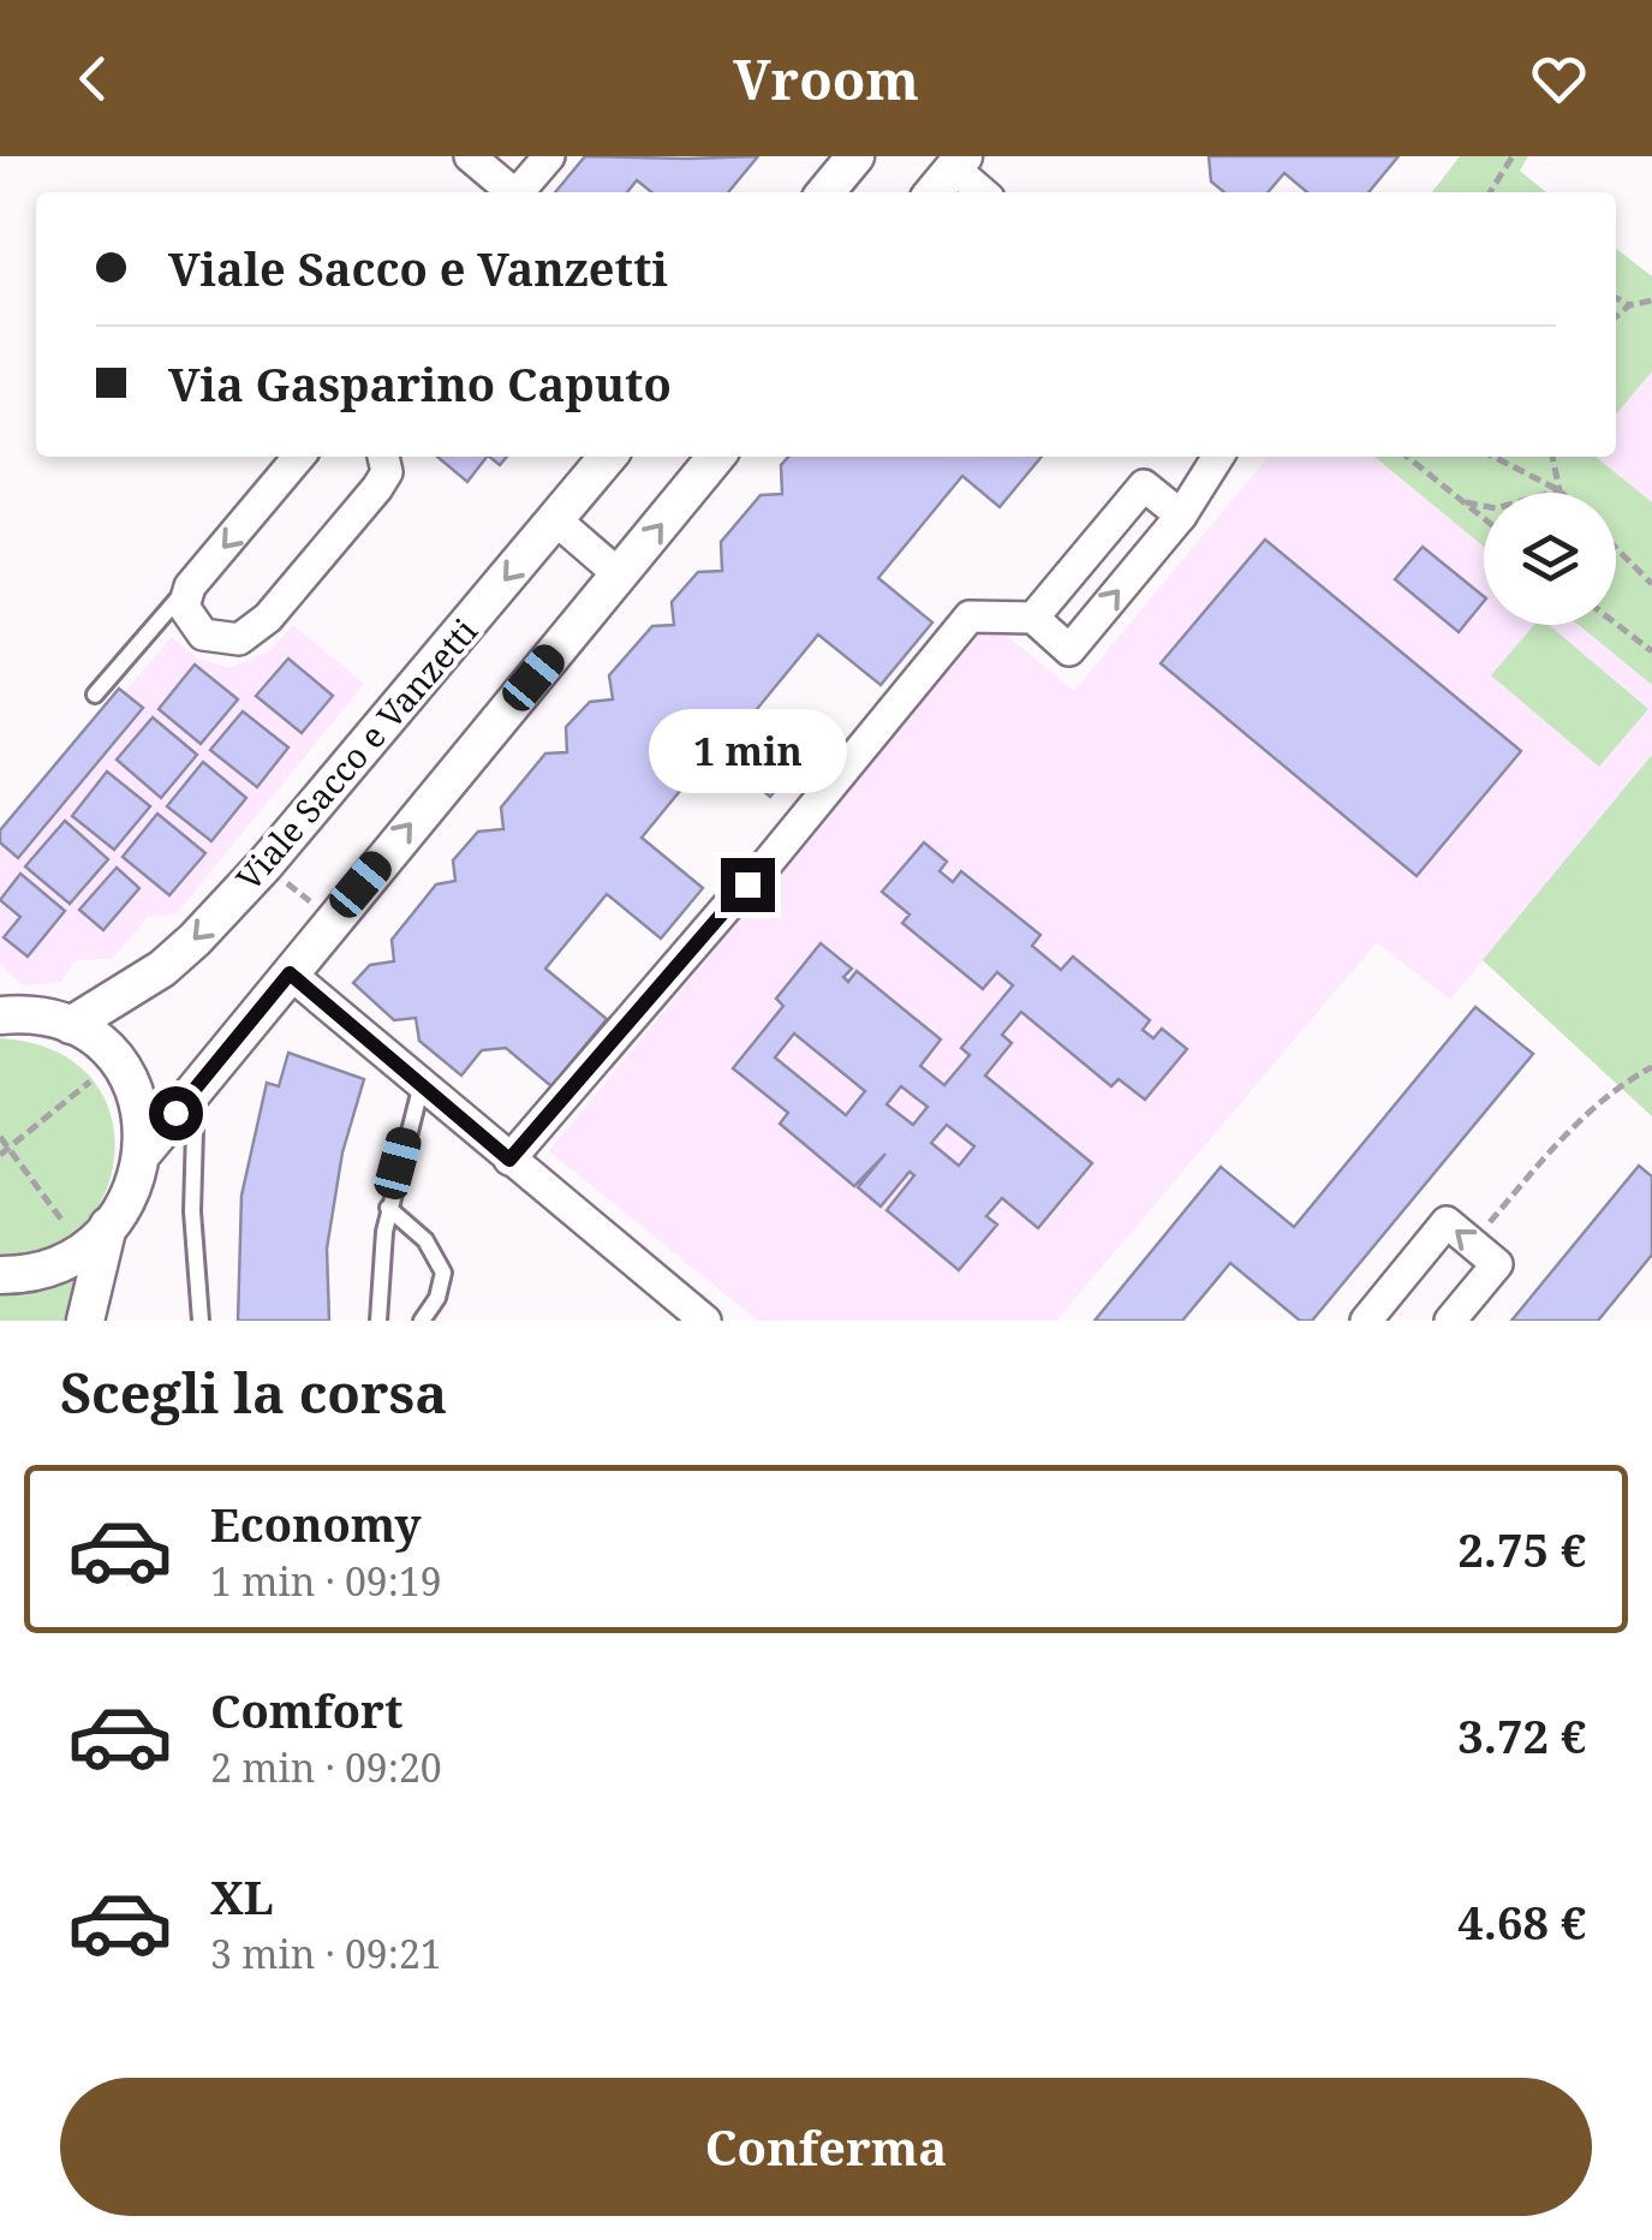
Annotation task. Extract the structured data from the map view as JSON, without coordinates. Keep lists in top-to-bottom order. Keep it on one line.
{"streets":{"street":["Viale Sacco e Vanzetti"]},"page":{"header":"Vroom","banner":["Viale Sacco e Vanzetti","Via Gasparino Caputo"],"bubble":"1 min","heading":"Scegli la corsa","list":[{"name":"Economy","note":"1 min · 09:19","value":"2.75 €"},{"name":"Comfort","note":"2 min · 09:20","value":"3.72 €"},{"name":"XL","note":"3 min · 09:21","value":"4.68 €"}],"buttons":"Conferma"}}
